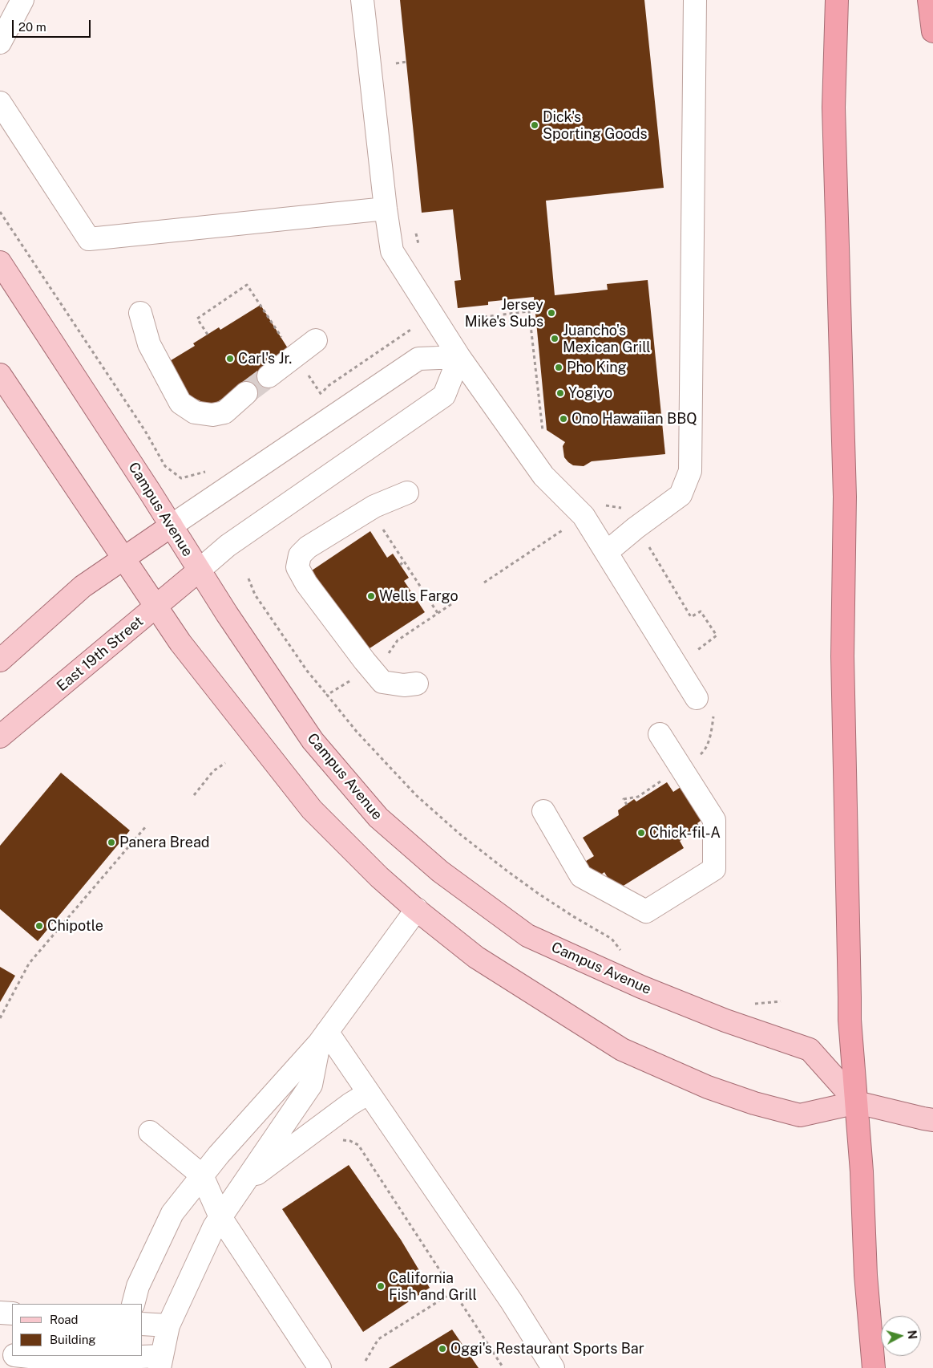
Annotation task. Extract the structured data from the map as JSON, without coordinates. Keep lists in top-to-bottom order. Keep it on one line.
{"streets":{"main road":["Campus Avenue","East 19th Street"]},"crossings":[["Campus Avenue","East 19th Street"]],"places":["Dick's Sporting Goods","Jersey Mike's Subs","Juancho's Mexican Grill","Carl's Jr.","Pho King","Yogiyo","Ono Hawaiian BBQ","Wells Fargo","Chick-fil-A","Panera Bread","Chipotle","California Fish and Grill","Oggi's Restaurant Sports Bar"],"legend":["Road","Building"],"scale_bar":"20 m","north":"right"}
